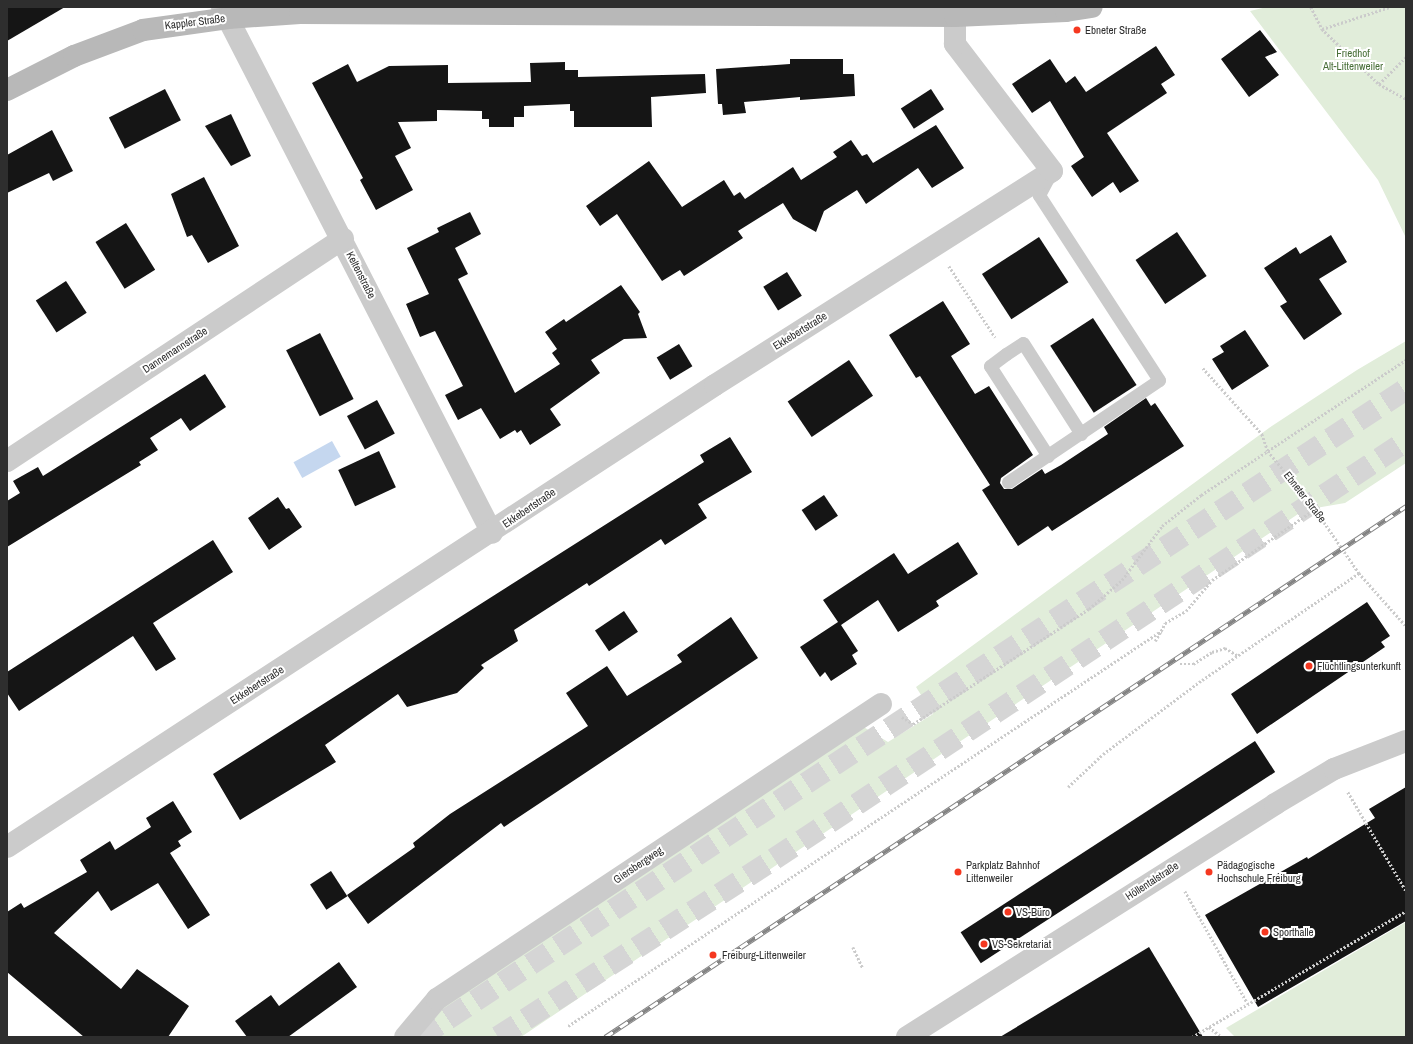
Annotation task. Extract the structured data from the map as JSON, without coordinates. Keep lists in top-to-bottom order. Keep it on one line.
{"streets":{"street":["Kappler Straße","Keltenstraße","Ekkebertstraße","Dannemannstraße","Giersbergweg","Höllentalstraße"],"path":["Ebneter Straße"]},"crossings":[["Kappler Straße","Keltenstraße"],["Keltenstraße","Ekkebertstraße"],["Keltenstraße","Dannemannstraße"]],"parks":["Friedhof Alt-Littenweiler"],"places":["Ebneter Straße","Flüchtlingsunterkunft","Parkplatz Bahnhof Littenweiler","Pädagogische Hochschule Freiburg","VS-Büro","Sporthalle","VS-Sekretariat","Freiburg-Littenweiler"]}
